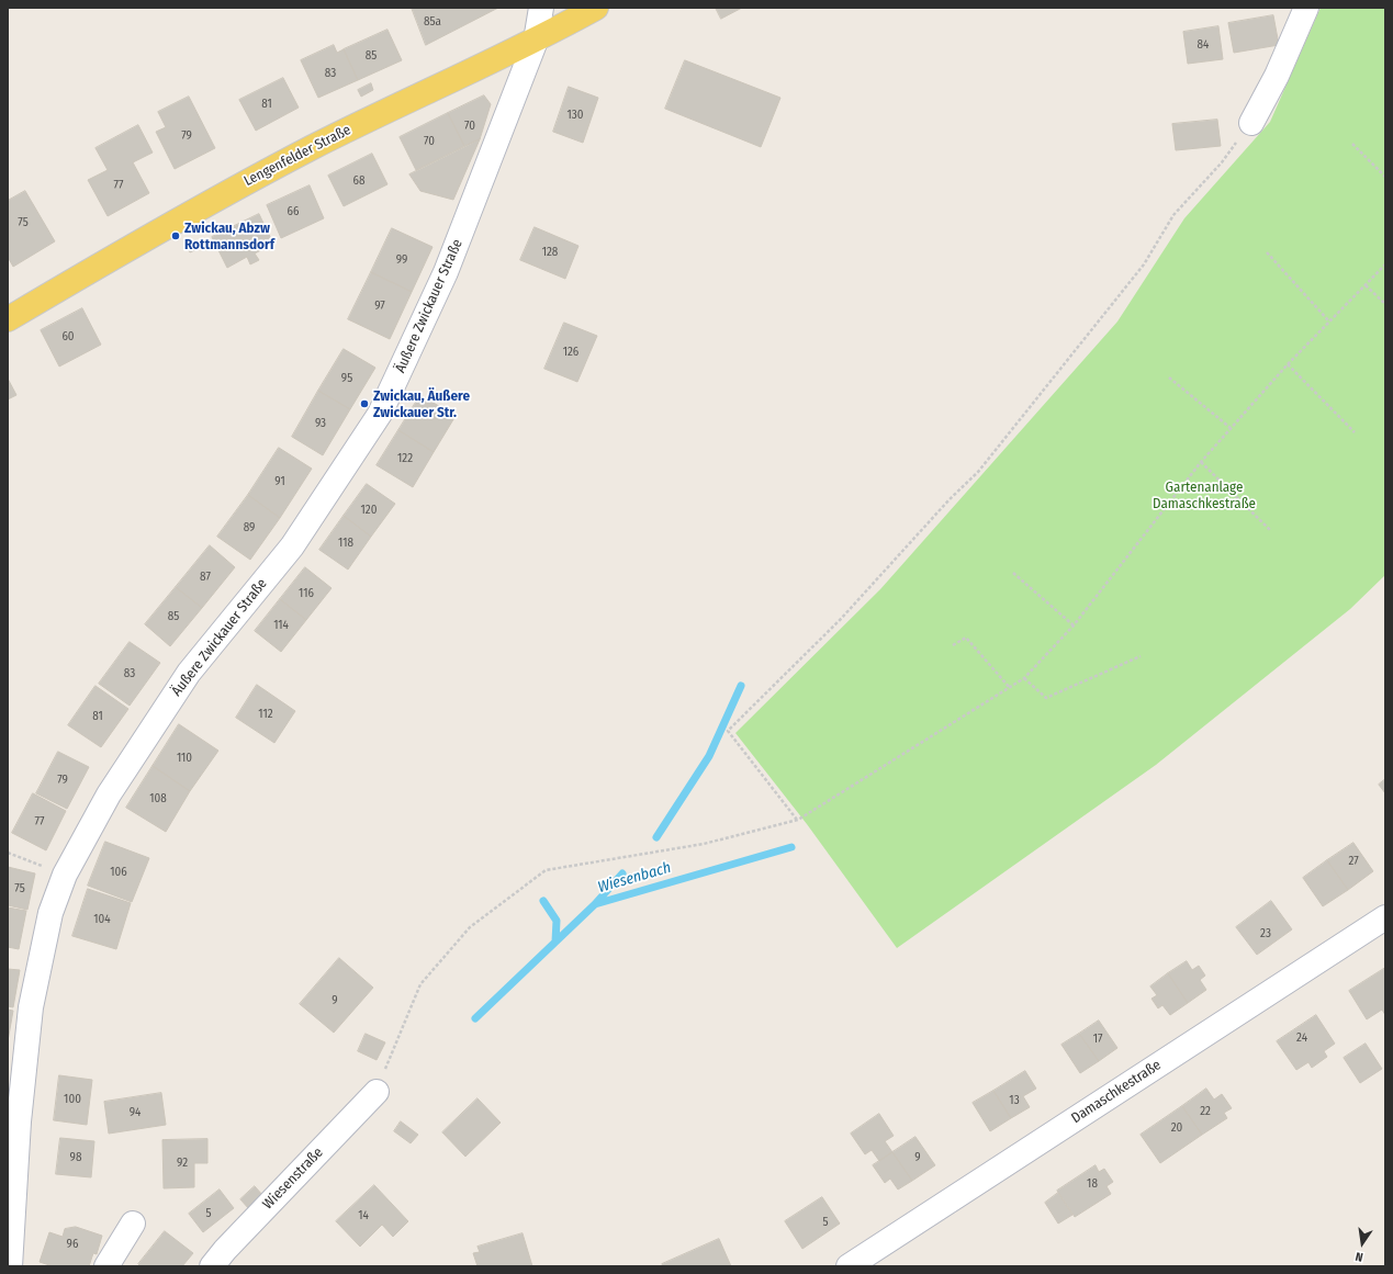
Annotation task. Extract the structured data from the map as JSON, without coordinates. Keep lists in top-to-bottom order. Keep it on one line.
{"streets":{"main road":["Lengenfelder Straße"],"street":["Äußere Zwickauer Straße","Damaschkestraße","Wiesenstraße"]},"crossings":[["Lengenfelder Straße","Äußere Zwickauer Straße"]],"water":["Wiesenbach"],"parks":["Gartenanlage Damaschkestraße"],"places":["Zwickau, Abzw Rottmannsdorf","Zwickau, Äußere Zwickauer Str."],"house_numbers":["85a","84","85","83","81","130","70","79","70","68","77","66","75","128","99","97","60","126","95","93","122","91","120","89","118","87","116","85","114","83","112","81","110","79","108","77","27","106","75","104","23","9","24","17","100","13","22","94","20","98","9","92","18","5","14","5","96"],"north":"bottom"}
